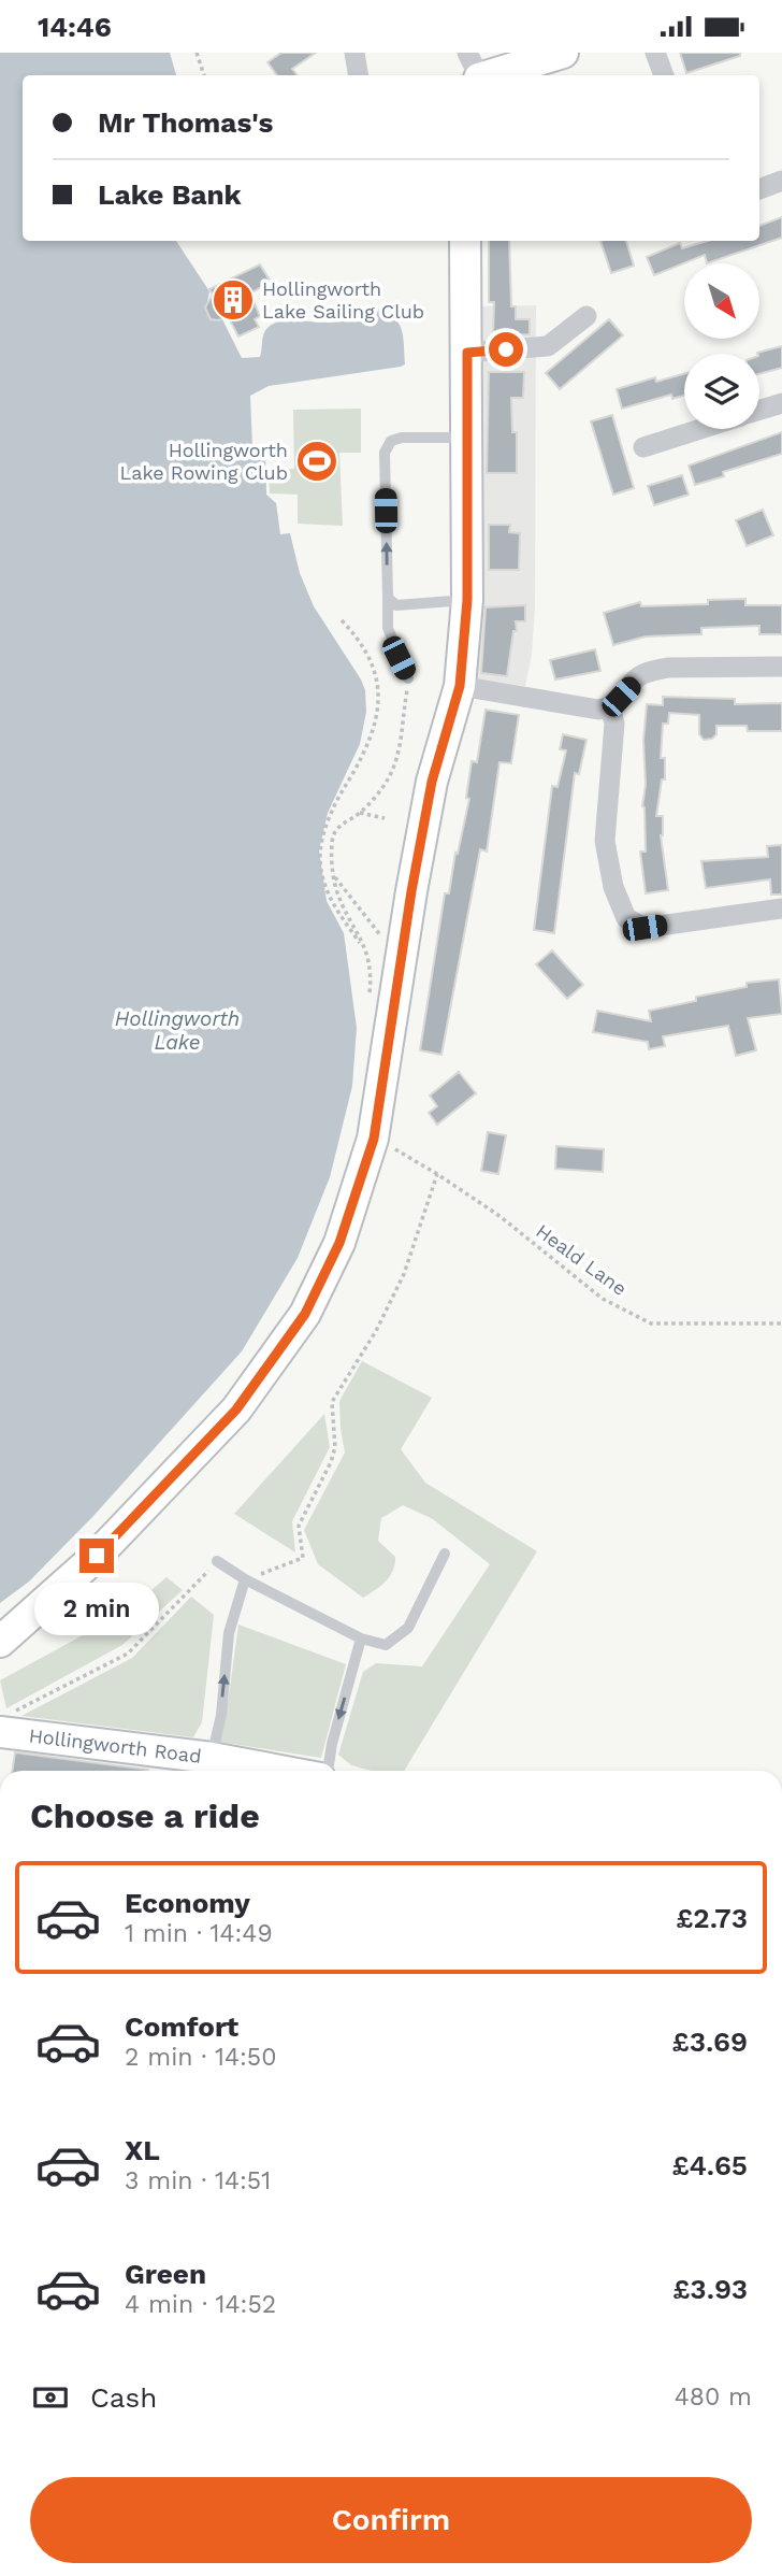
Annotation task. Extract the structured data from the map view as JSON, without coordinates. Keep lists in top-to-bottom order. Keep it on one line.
{"streets":{"main road":["Hollingworth Road"],"path":["Heald Lane"]},"water":["Hollingworth Lake"],"places":{"building":["Hollingworth Lake Sailing Club"],"sports":["Hollingworth Lake Rowing Club"]},"north":"bottom right","page":{"status":"14:46","banner":["Mr Thomas's","Lake Bank"],"bubble":"2 min","heading":"Choose a ride","list":[{"name":"Economy","note":"1 min · 14:49","value":"£2.73"},{"name":"Comfort","note":"2 min · 14:50","value":"£3.69"},{"name":"XL","note":"3 min · 14:51","value":"£4.65"},{"name":"Green","note":"4 min · 14:52","value":"£3.93"}],"pay":["Cash","480 m"],"buttons":"Confirm"}}
